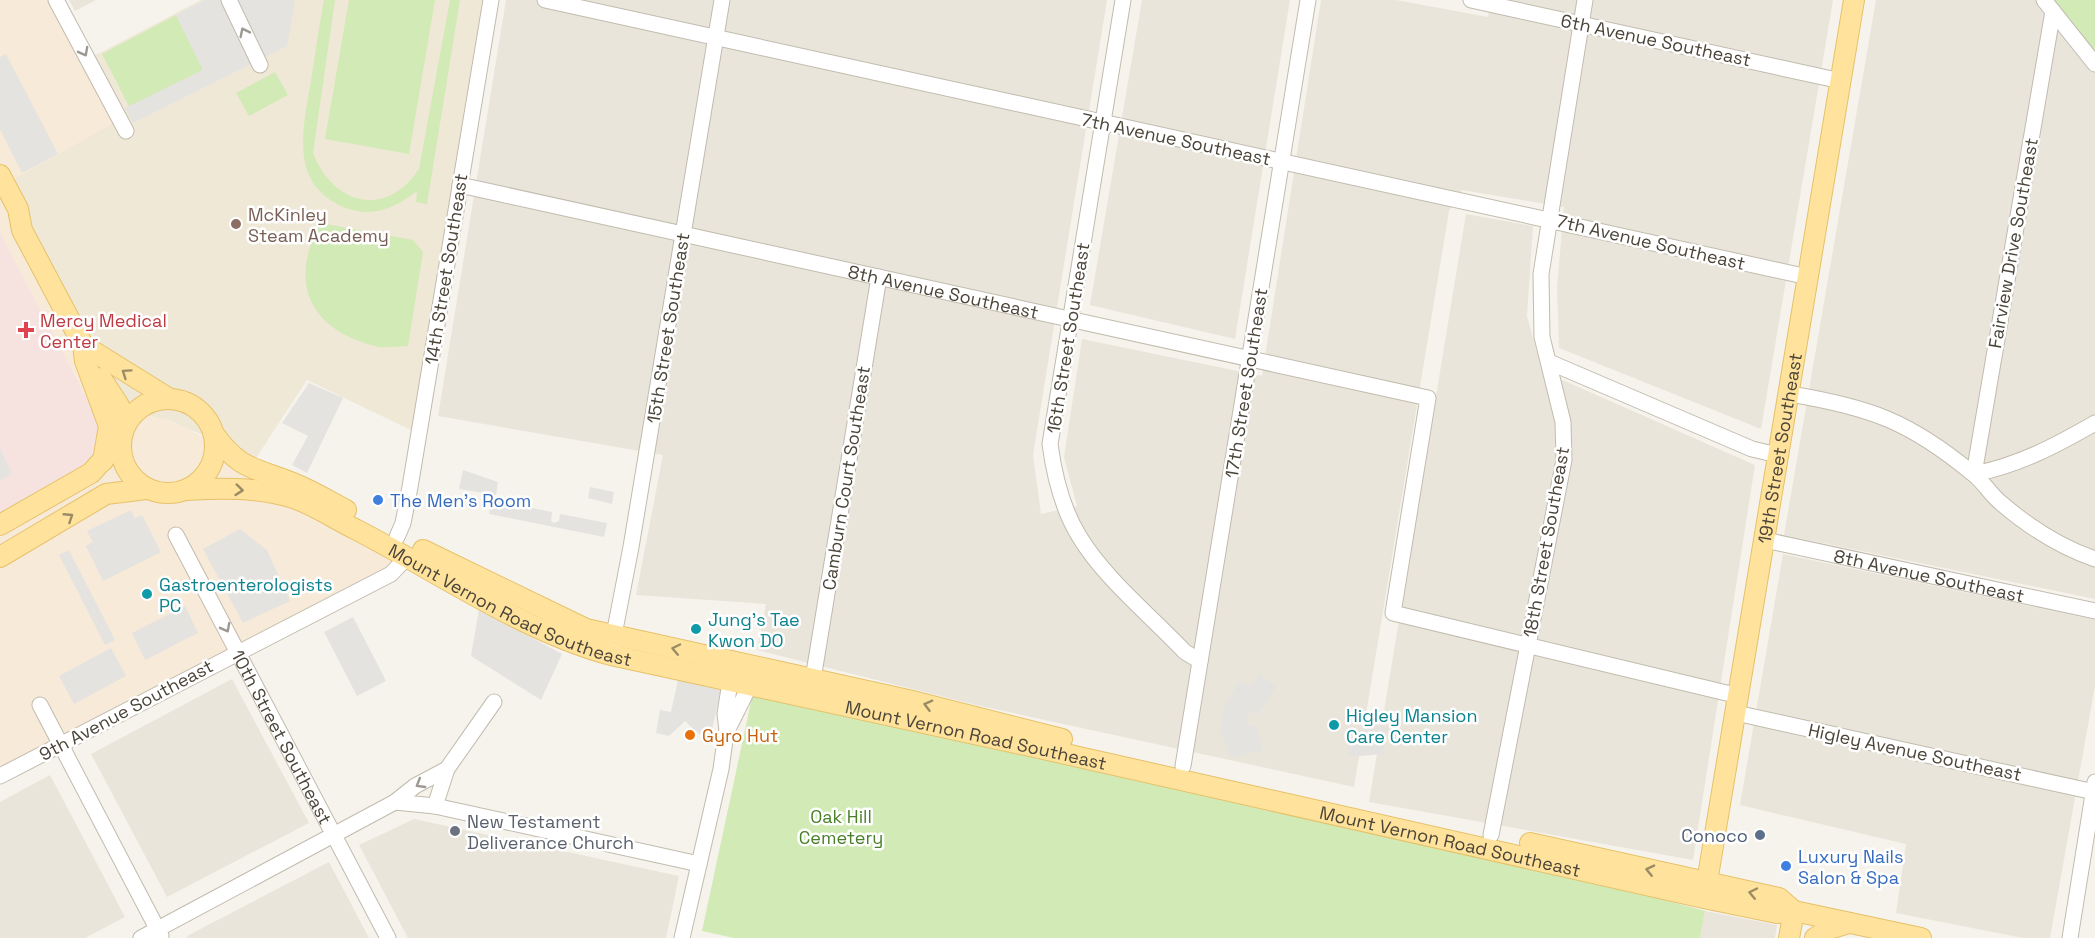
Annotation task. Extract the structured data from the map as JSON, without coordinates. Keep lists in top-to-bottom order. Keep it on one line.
{"streets":{"main road":["19th Street Southeast","Mount Vernon Road Southeast"],"street":["6th Avenue Southeast","7th Avenue Southeast","Fairview Drive Southeast","14th Street Southeast","8th Avenue Southeast","15th Street Southeast","16th Street Southeast","17th Street Southeast","Camburn Court Southeast","18th Street Southeast","9th Avenue Southeast","10th Street Southeast","Higley Avenue Southeast"]},"crossings":[["6th Avenue Southeast","19th Street Southeast"],["6th Avenue Southeast","18th Street Southeast"],["7th Avenue Southeast","15th Street Southeast"],["7th Avenue Southeast","16th Street Southeast"],["7th Avenue Southeast","17th Street Southeast"],["7th Avenue Southeast","19th Street Southeast"],["7th Avenue Southeast","18th Street Southeast"],["14th Street Southeast","8th Avenue Southeast"],["14th Street Southeast","Mount Vernon Road Southeast"],["8th Avenue Southeast","15th Street Southeast"],["8th Avenue Southeast","16th Street Southeast"],["8th Avenue Southeast","17th Street Southeast"],["8th Avenue Southeast","19th Street Southeast"],["8th Avenue Southeast","Camburn Court Southeast"],["8th Avenue Southeast","Higley Avenue Southeast"],["15th Street Southeast","Mount Vernon Road Southeast"],["16th Street Southeast","17th Street Southeast"],["17th Street Southeast","Mount Vernon Road Southeast"],["19th Street Southeast","Mount Vernon Road Southeast"],["19th Street Southeast","Higley Avenue Southeast"],["Camburn Court Southeast","Mount Vernon Road Southeast"],["18th Street Southeast","Mount Vernon Road Southeast"],["18th Street Southeast","Higley Avenue Southeast"],["Mount Vernon Road Southeast","9th Avenue Southeast"],["9th Avenue Southeast","10th Street Southeast"]],"parks":["Oak Hill Cemetery"],"places":{"other":["McKinley Steam Academy","The Men's Room","Gastroenterologists PC","Jung's Tae Kwon DO","Higley Mansion Care Center","Gyro Hut","New Testament Deliverance Church","Conoco","Luxury Nails Salon & Spa"],"health":["Mercy Medical Center"]}}
